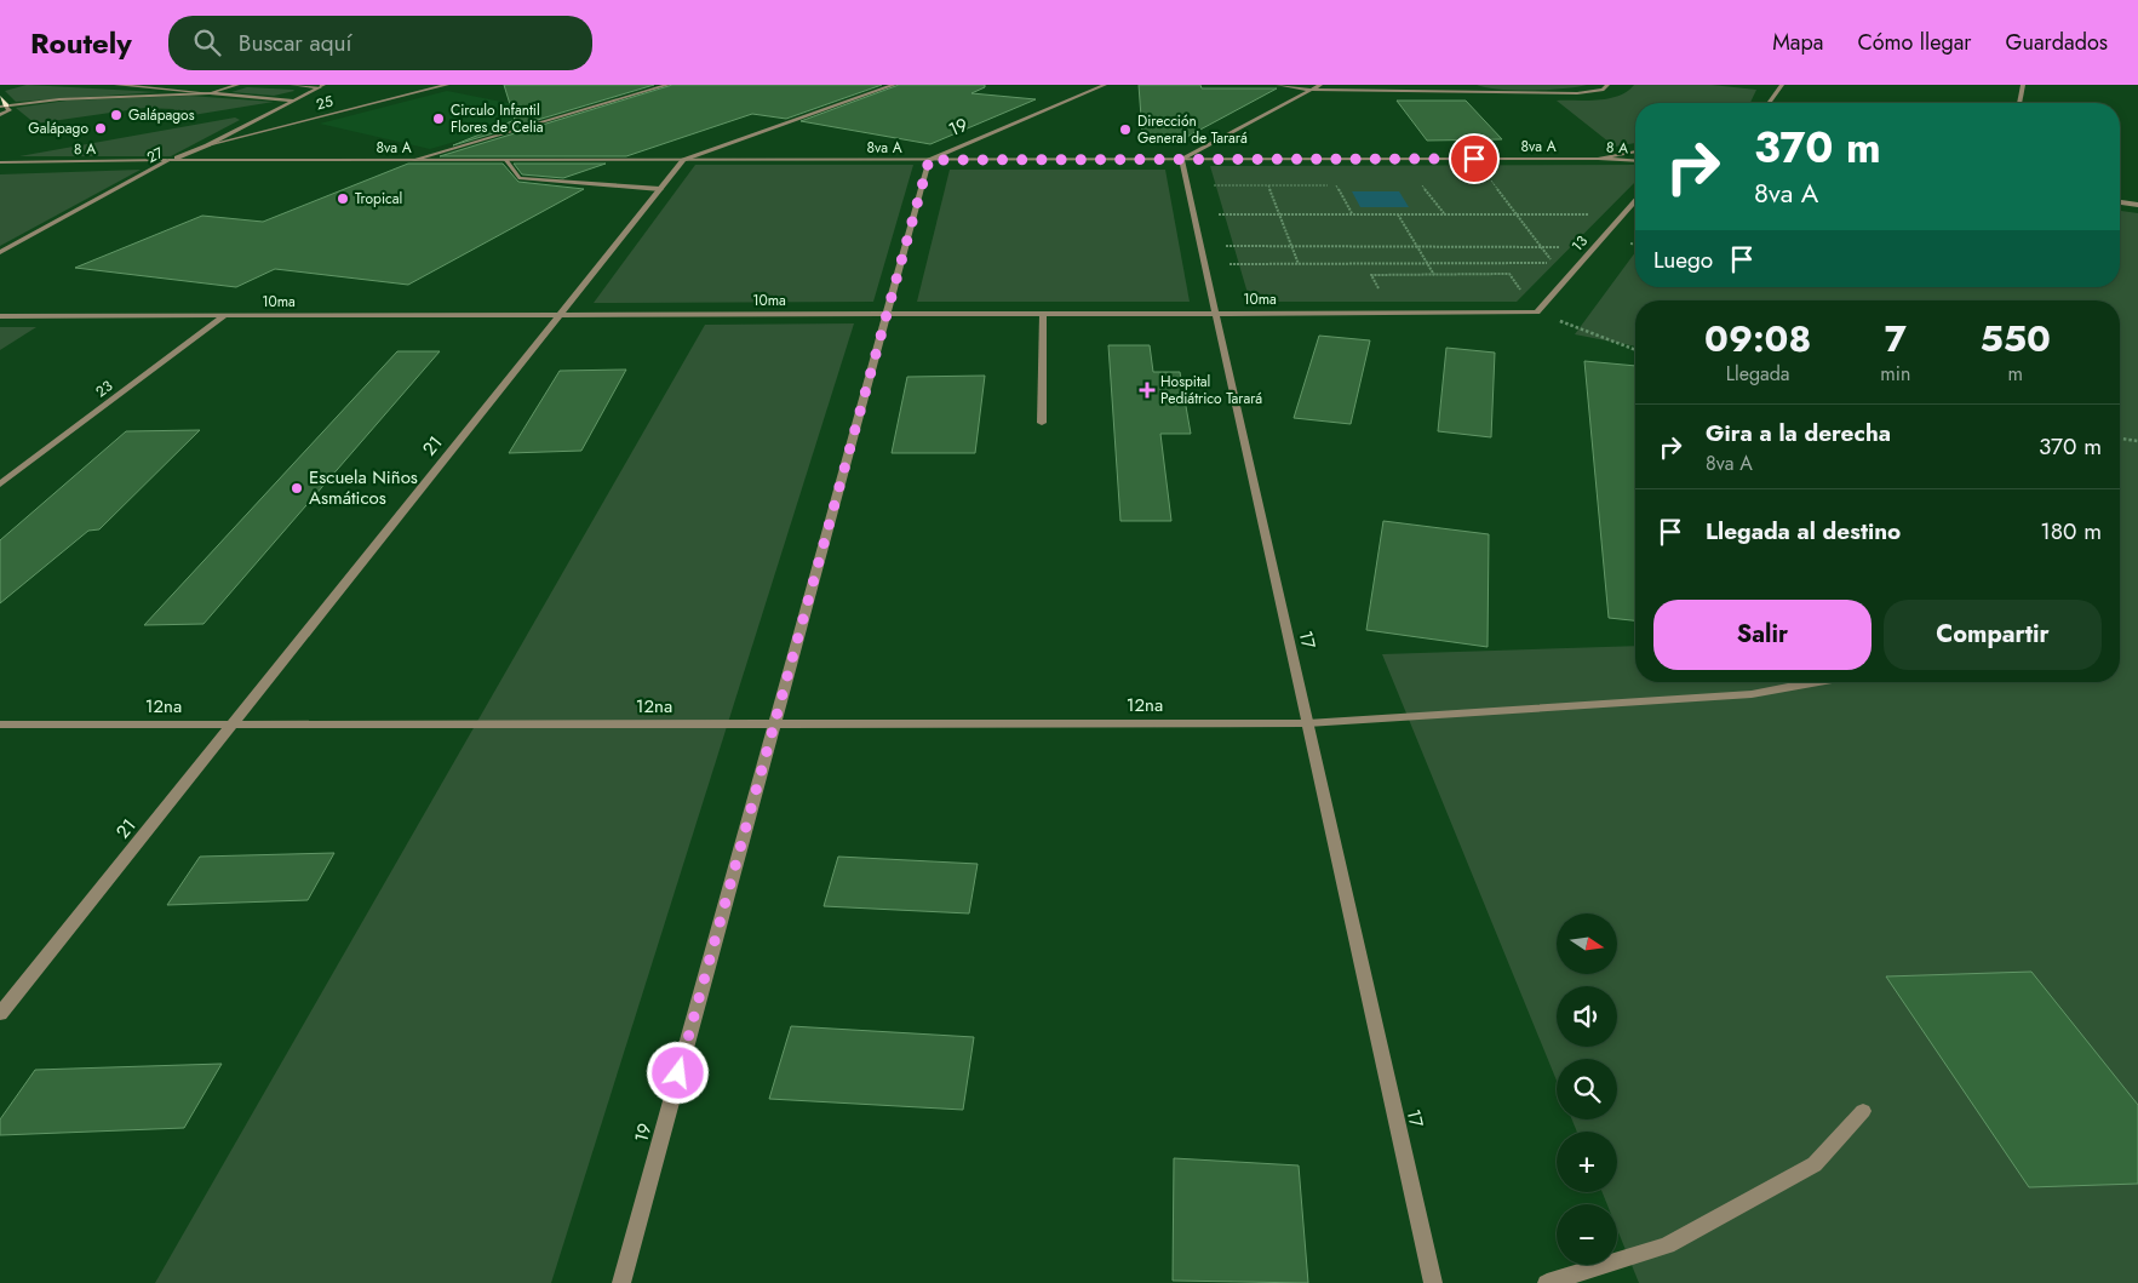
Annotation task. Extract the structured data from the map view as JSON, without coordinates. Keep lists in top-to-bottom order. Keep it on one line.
{"streets":{"street":["25","19","8va A","8 A","27","13","10ma","23","21","17","12na"]},"crossings":[["25","27"],["19","8va A"],["19","10ma"],["19","12na"],["8va A","8 A"],["8va A","27"],["8va A","21"],["8va A","17"],["8 A","27"],["13","10ma"],["10ma","23"],["10ma","21"],["10ma","17"],["21","12na"],["17","12na"]],"places":{"other":["Galápagos","Circulo Infantil Flores de Celia","Galápago","Dirección General de Tarará","Tropical","Escuela Niños Asmáticos"],"health":["Hospital Pediátrico Tarará"]},"north":"right","page":{"header":"Routely","search":"Buscar aquí","nav":["Mapa","Cómo llegar","Guardados"],"turn":["370 m","8va A"],"then":"Luego","eta":["09:08","Llegada","7","min","550","m"],"list":[{"name":"Gira a la derecha","note":"8va A","value":"370 m"},{"name":"Llegada al destino","value":"180 m"}],"buttons":["Salir","Compartir"],"map_buttons":["+","−"]}}
